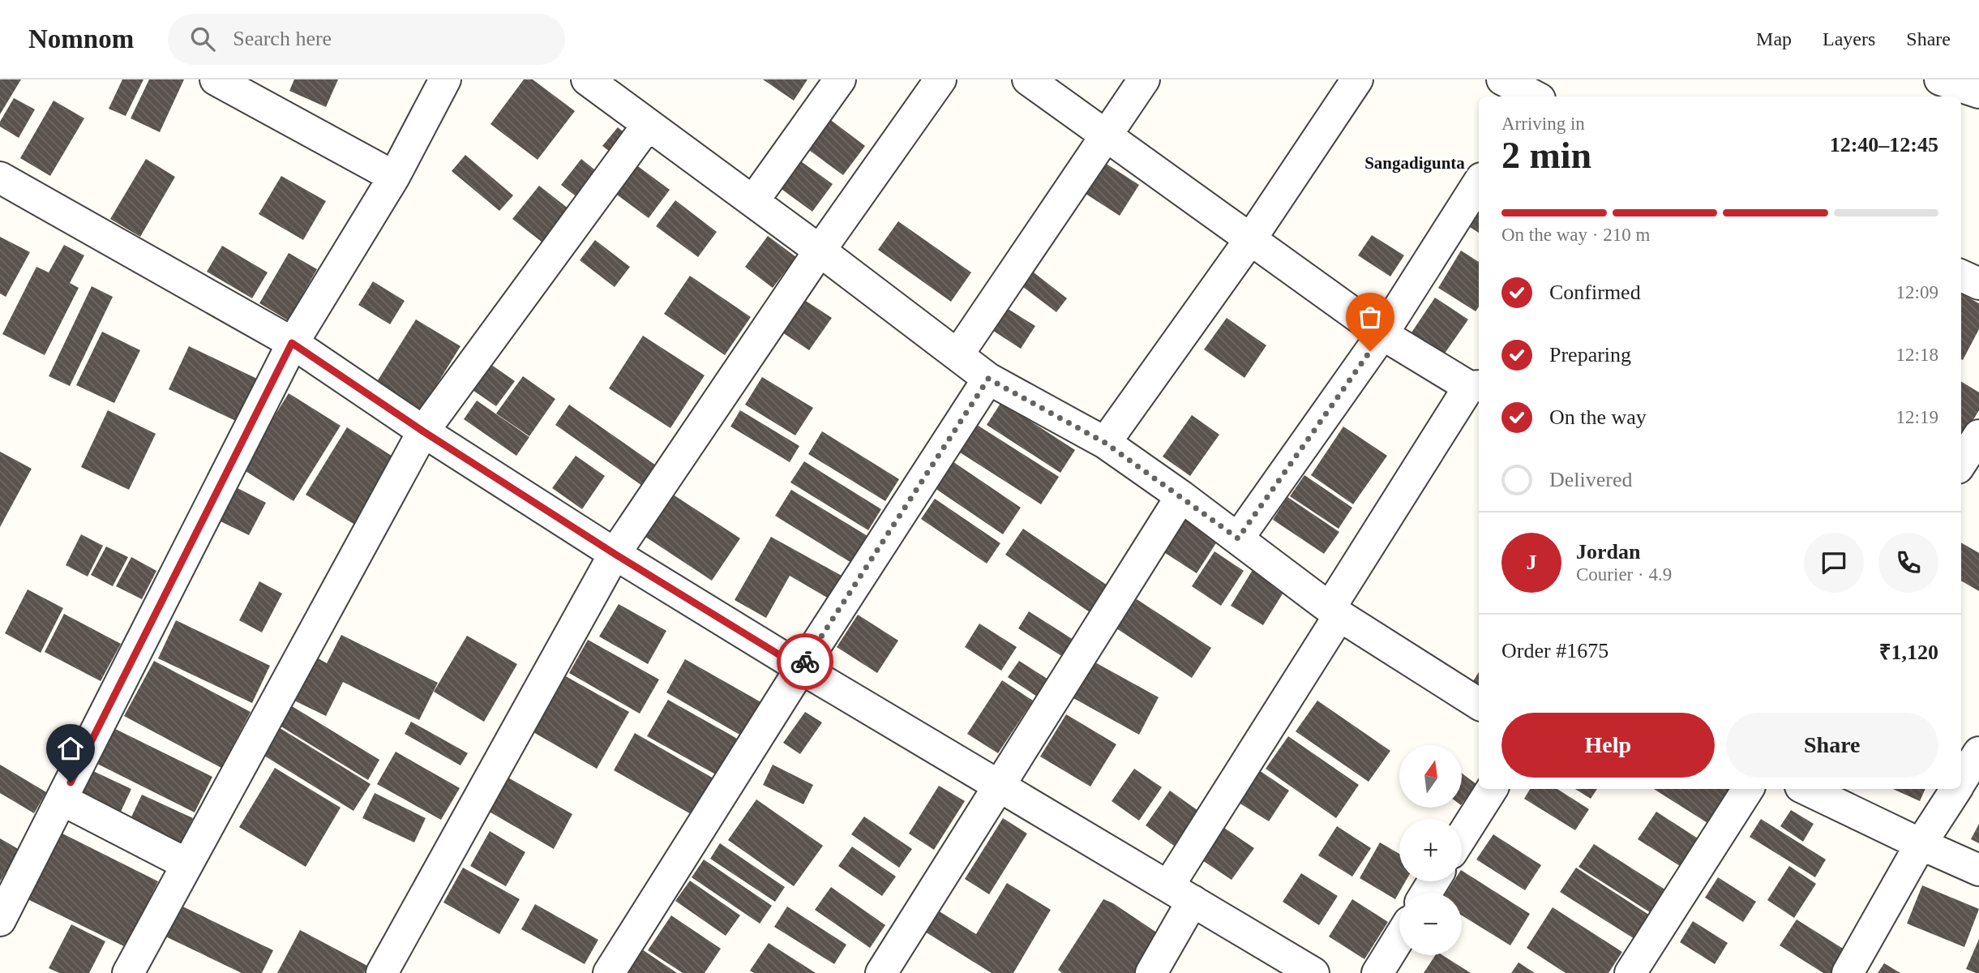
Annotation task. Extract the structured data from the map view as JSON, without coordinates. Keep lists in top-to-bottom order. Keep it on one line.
{"districts":["Sangadigunta"],"north":"top","page":{"header":"Nomnom","search":"Search here","nav":["Map","Layers","Share"],"heading":["2 min","Arriving in","12:40–12:45"],"panel":["Jordan","Courier · 4.9","Order #1675","₹1,120"],"bar":"On the way · 210 m","list":[["Confirmed","12:09"],["Preparing","12:18"],["On the way","12:19"],"Delivered"],"round":"J","buttons":["Help","Share"],"map_buttons":["+","−"]}}
